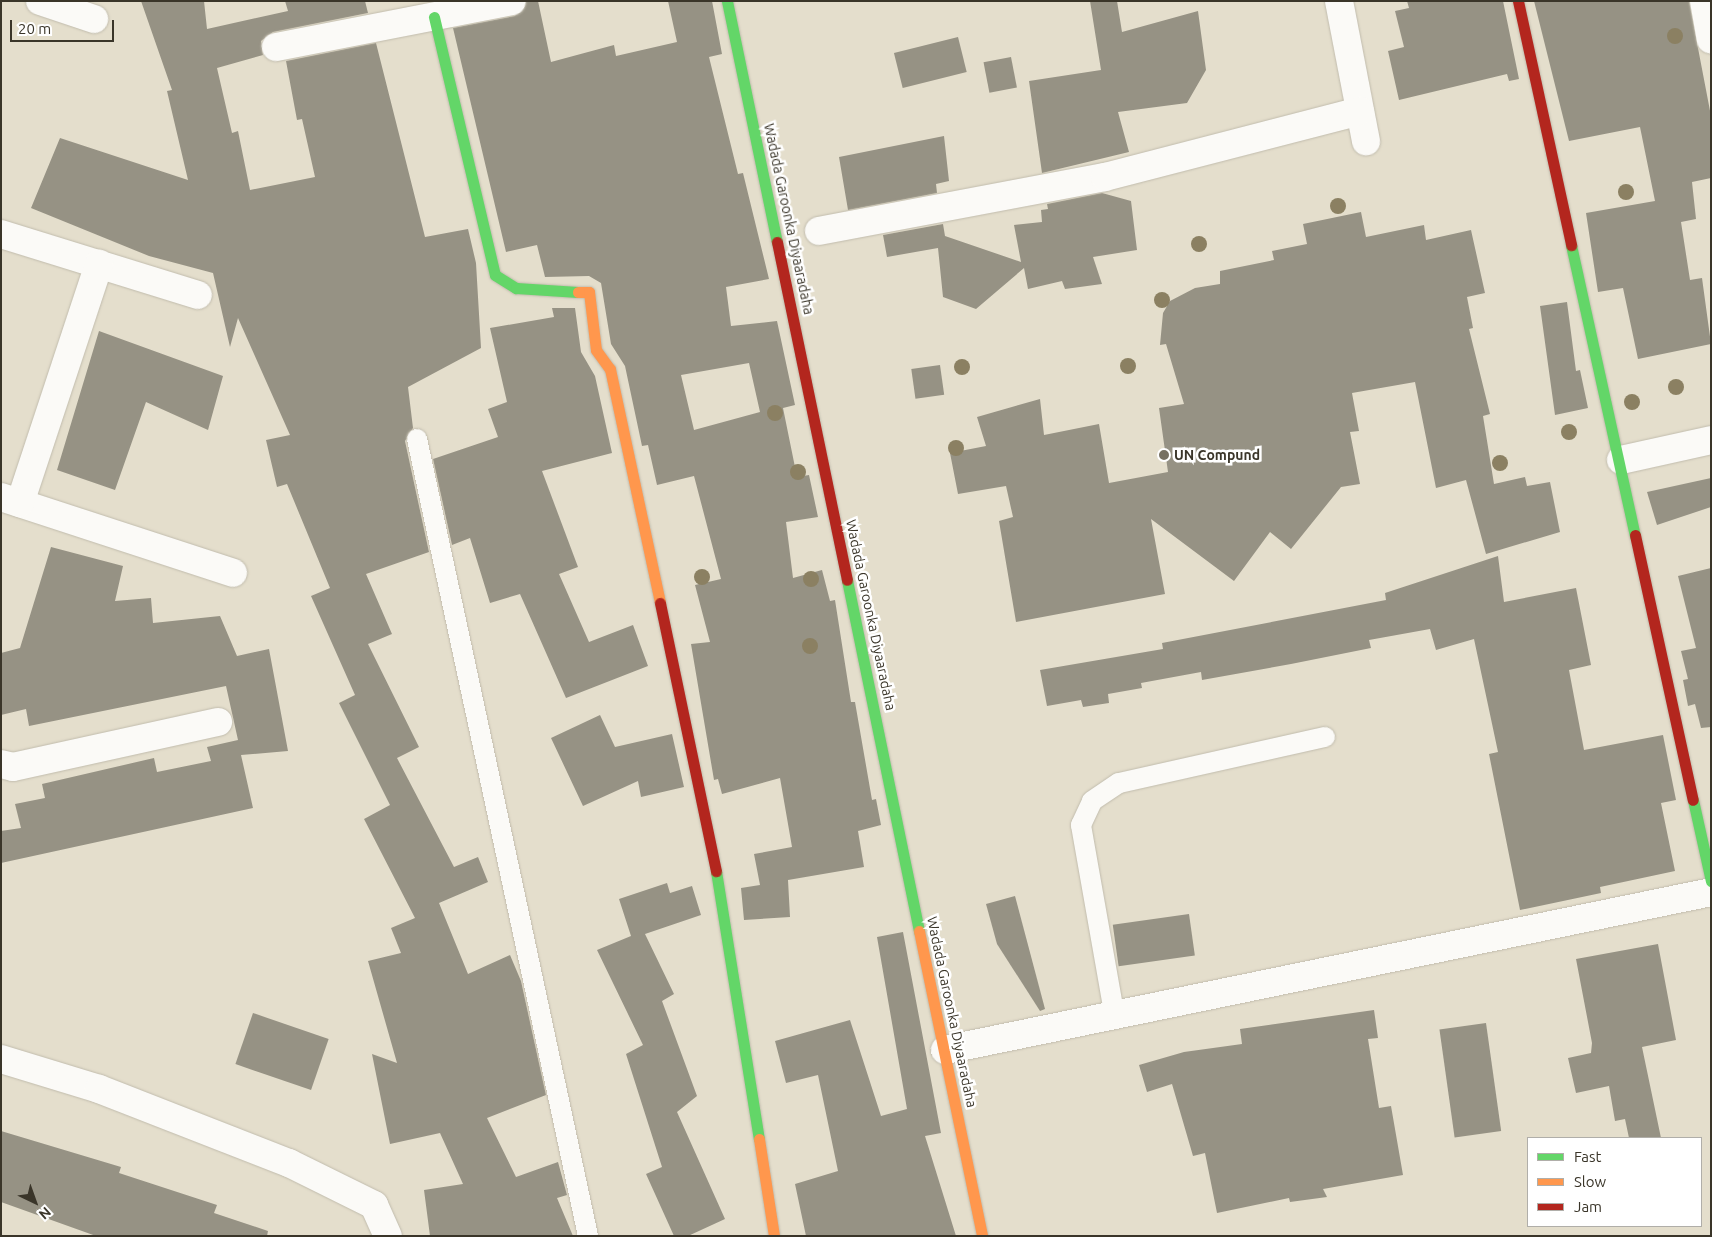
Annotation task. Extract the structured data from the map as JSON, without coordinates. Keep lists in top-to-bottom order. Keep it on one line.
{"streets":{"street":["Wadada Garoonka Diyaaradaha"]},"places":["UN Compund"],"legend":["Fast","Slow","Jam"],"scale_bar":"20 m","north":"bottom right"}
